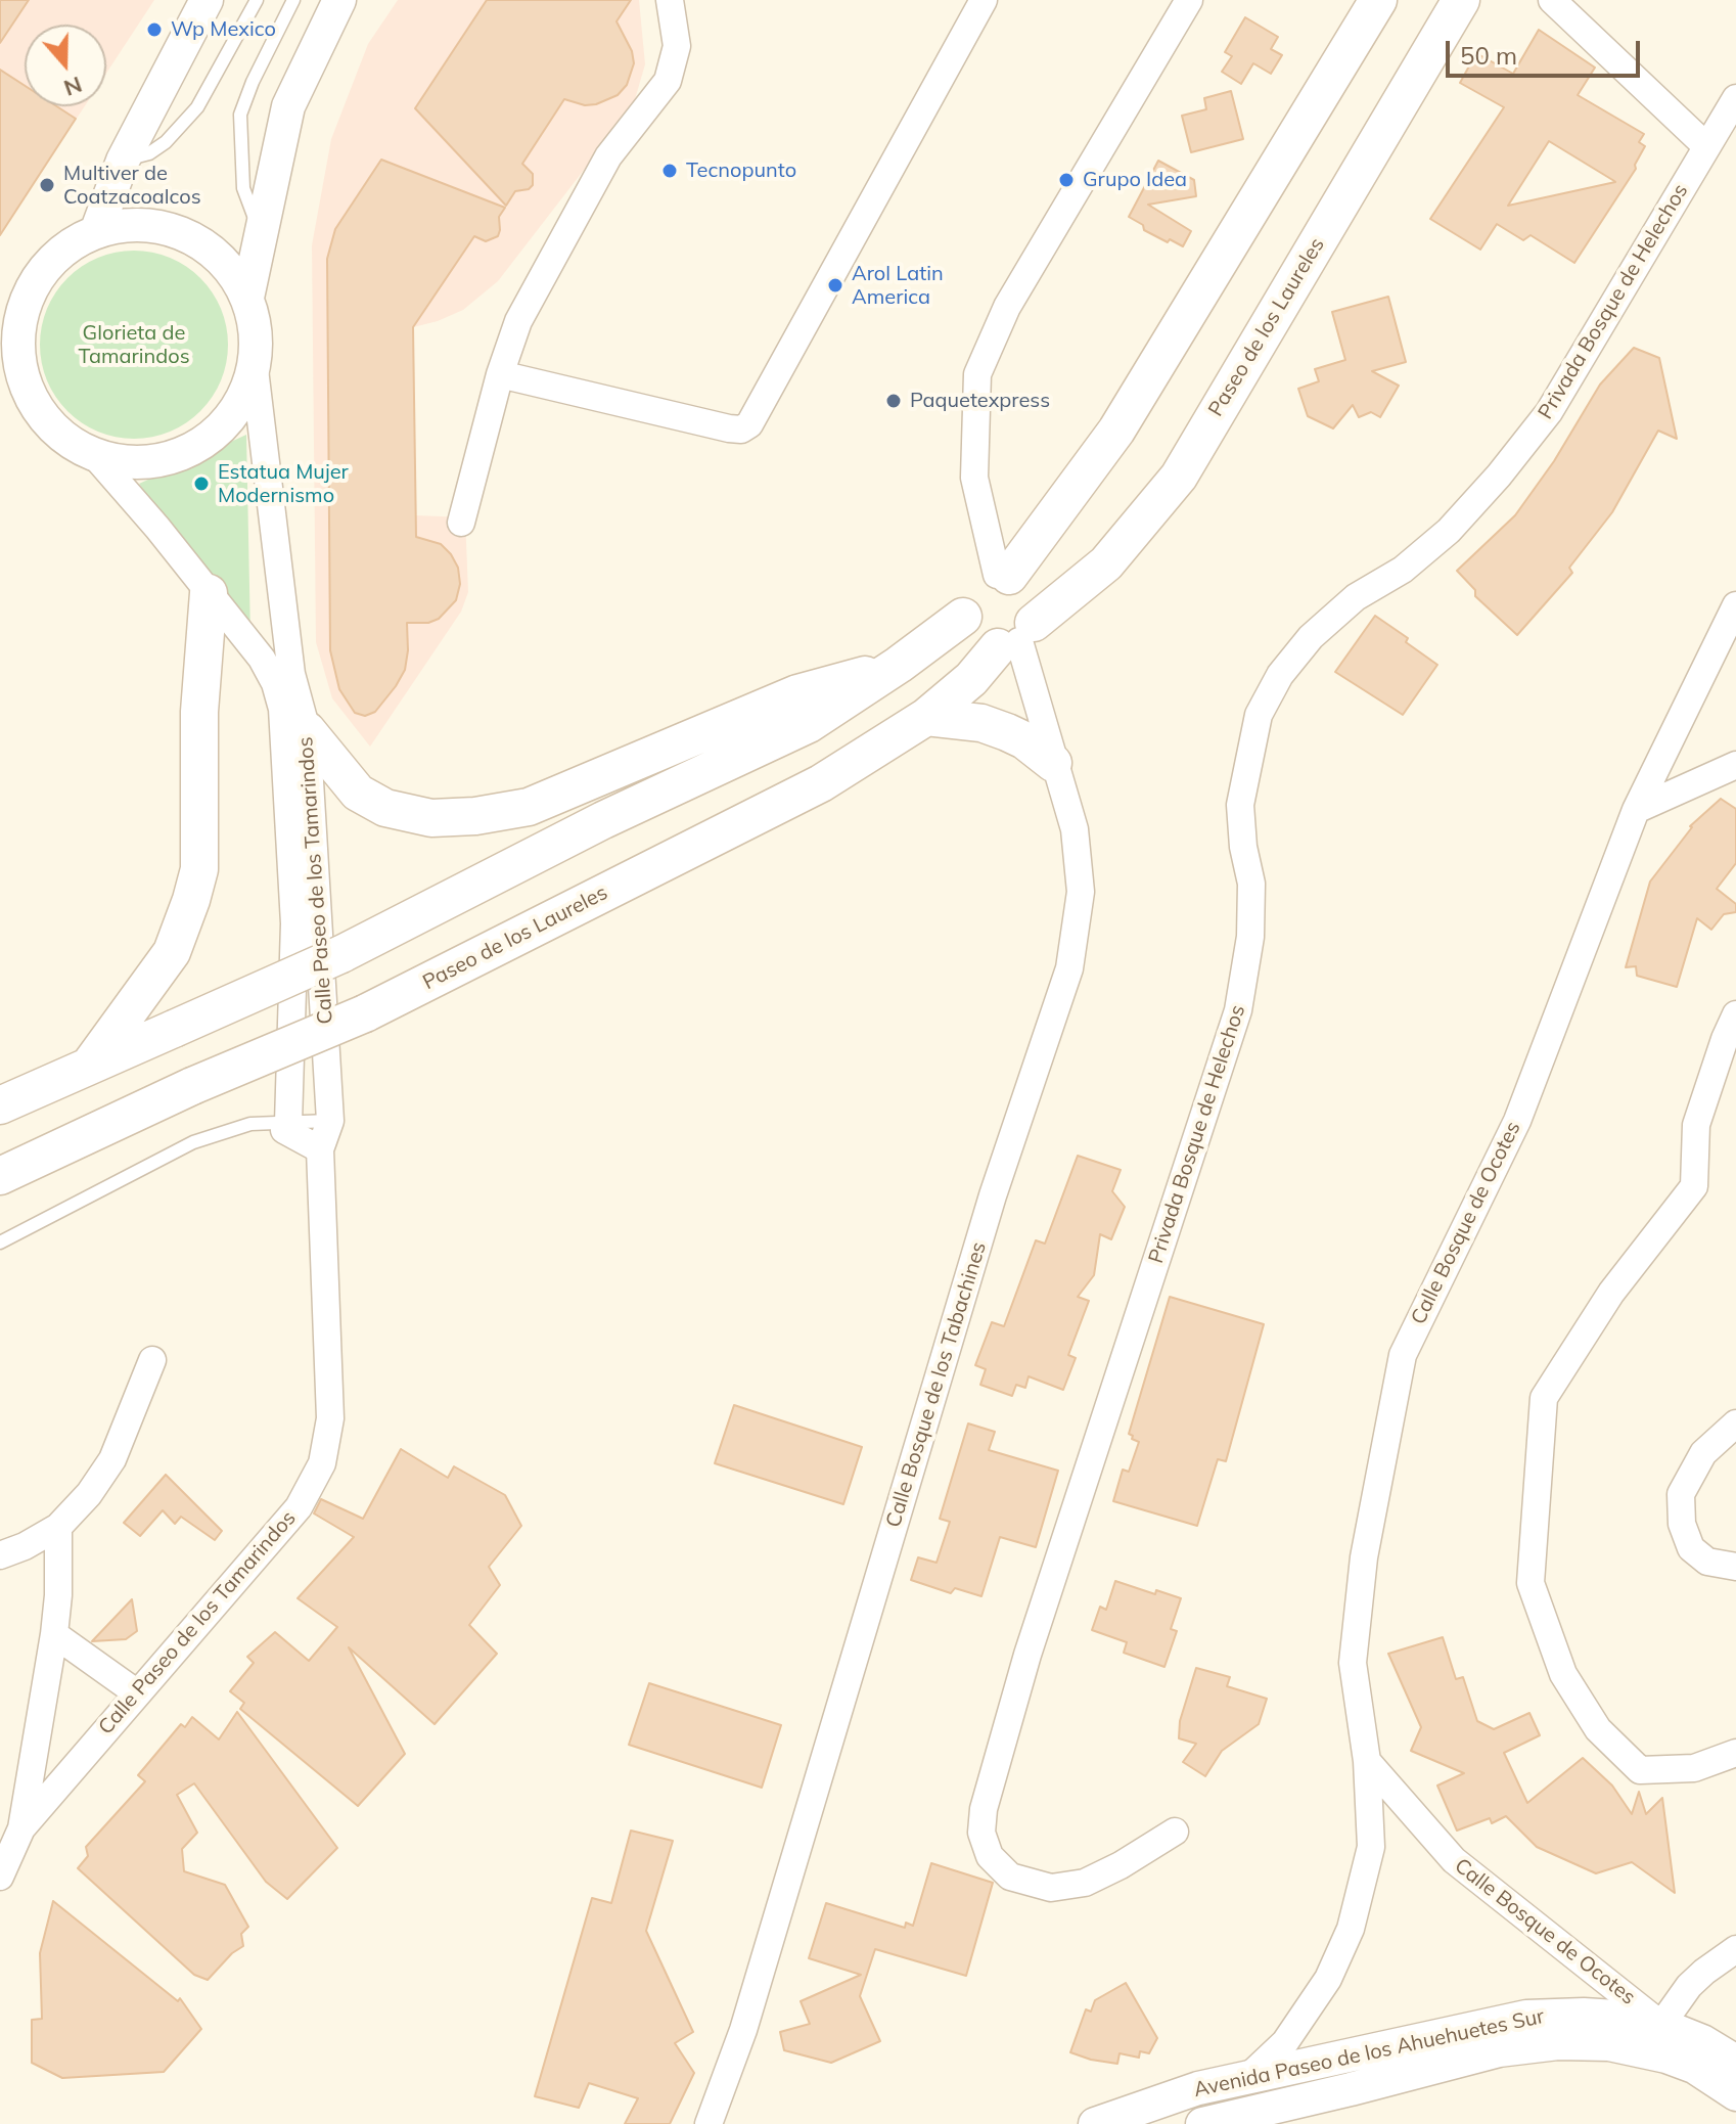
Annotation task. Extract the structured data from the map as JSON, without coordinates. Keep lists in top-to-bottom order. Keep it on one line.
{"streets":{"main road":["Paseo de los Laureles"],"street":["Privada Bosque de Helechos","Calle Paseo de los Tamarindos","Calle Bosque de Ocotes","Calle Bosque de los Tabachines","Avenida Paseo de los Ahuehuetes Sur"]},"crossings":[["Paseo de los Laureles","Calle Bosque de los Tabachines"],["Calle Bosque de Ocotes","Avenida Paseo de los Ahuehuetes Sur"]],"parks":["Glorieta de Tamarindos"],"places":["Wp Mexico","Tecnopunto","Grupo Idea","Multiver de Coatzacoalcos","Arol Latin America","Paquetexpress","Estatua Mujer Modernismo"],"scale_bar":"50 m","north":"bottom"}
